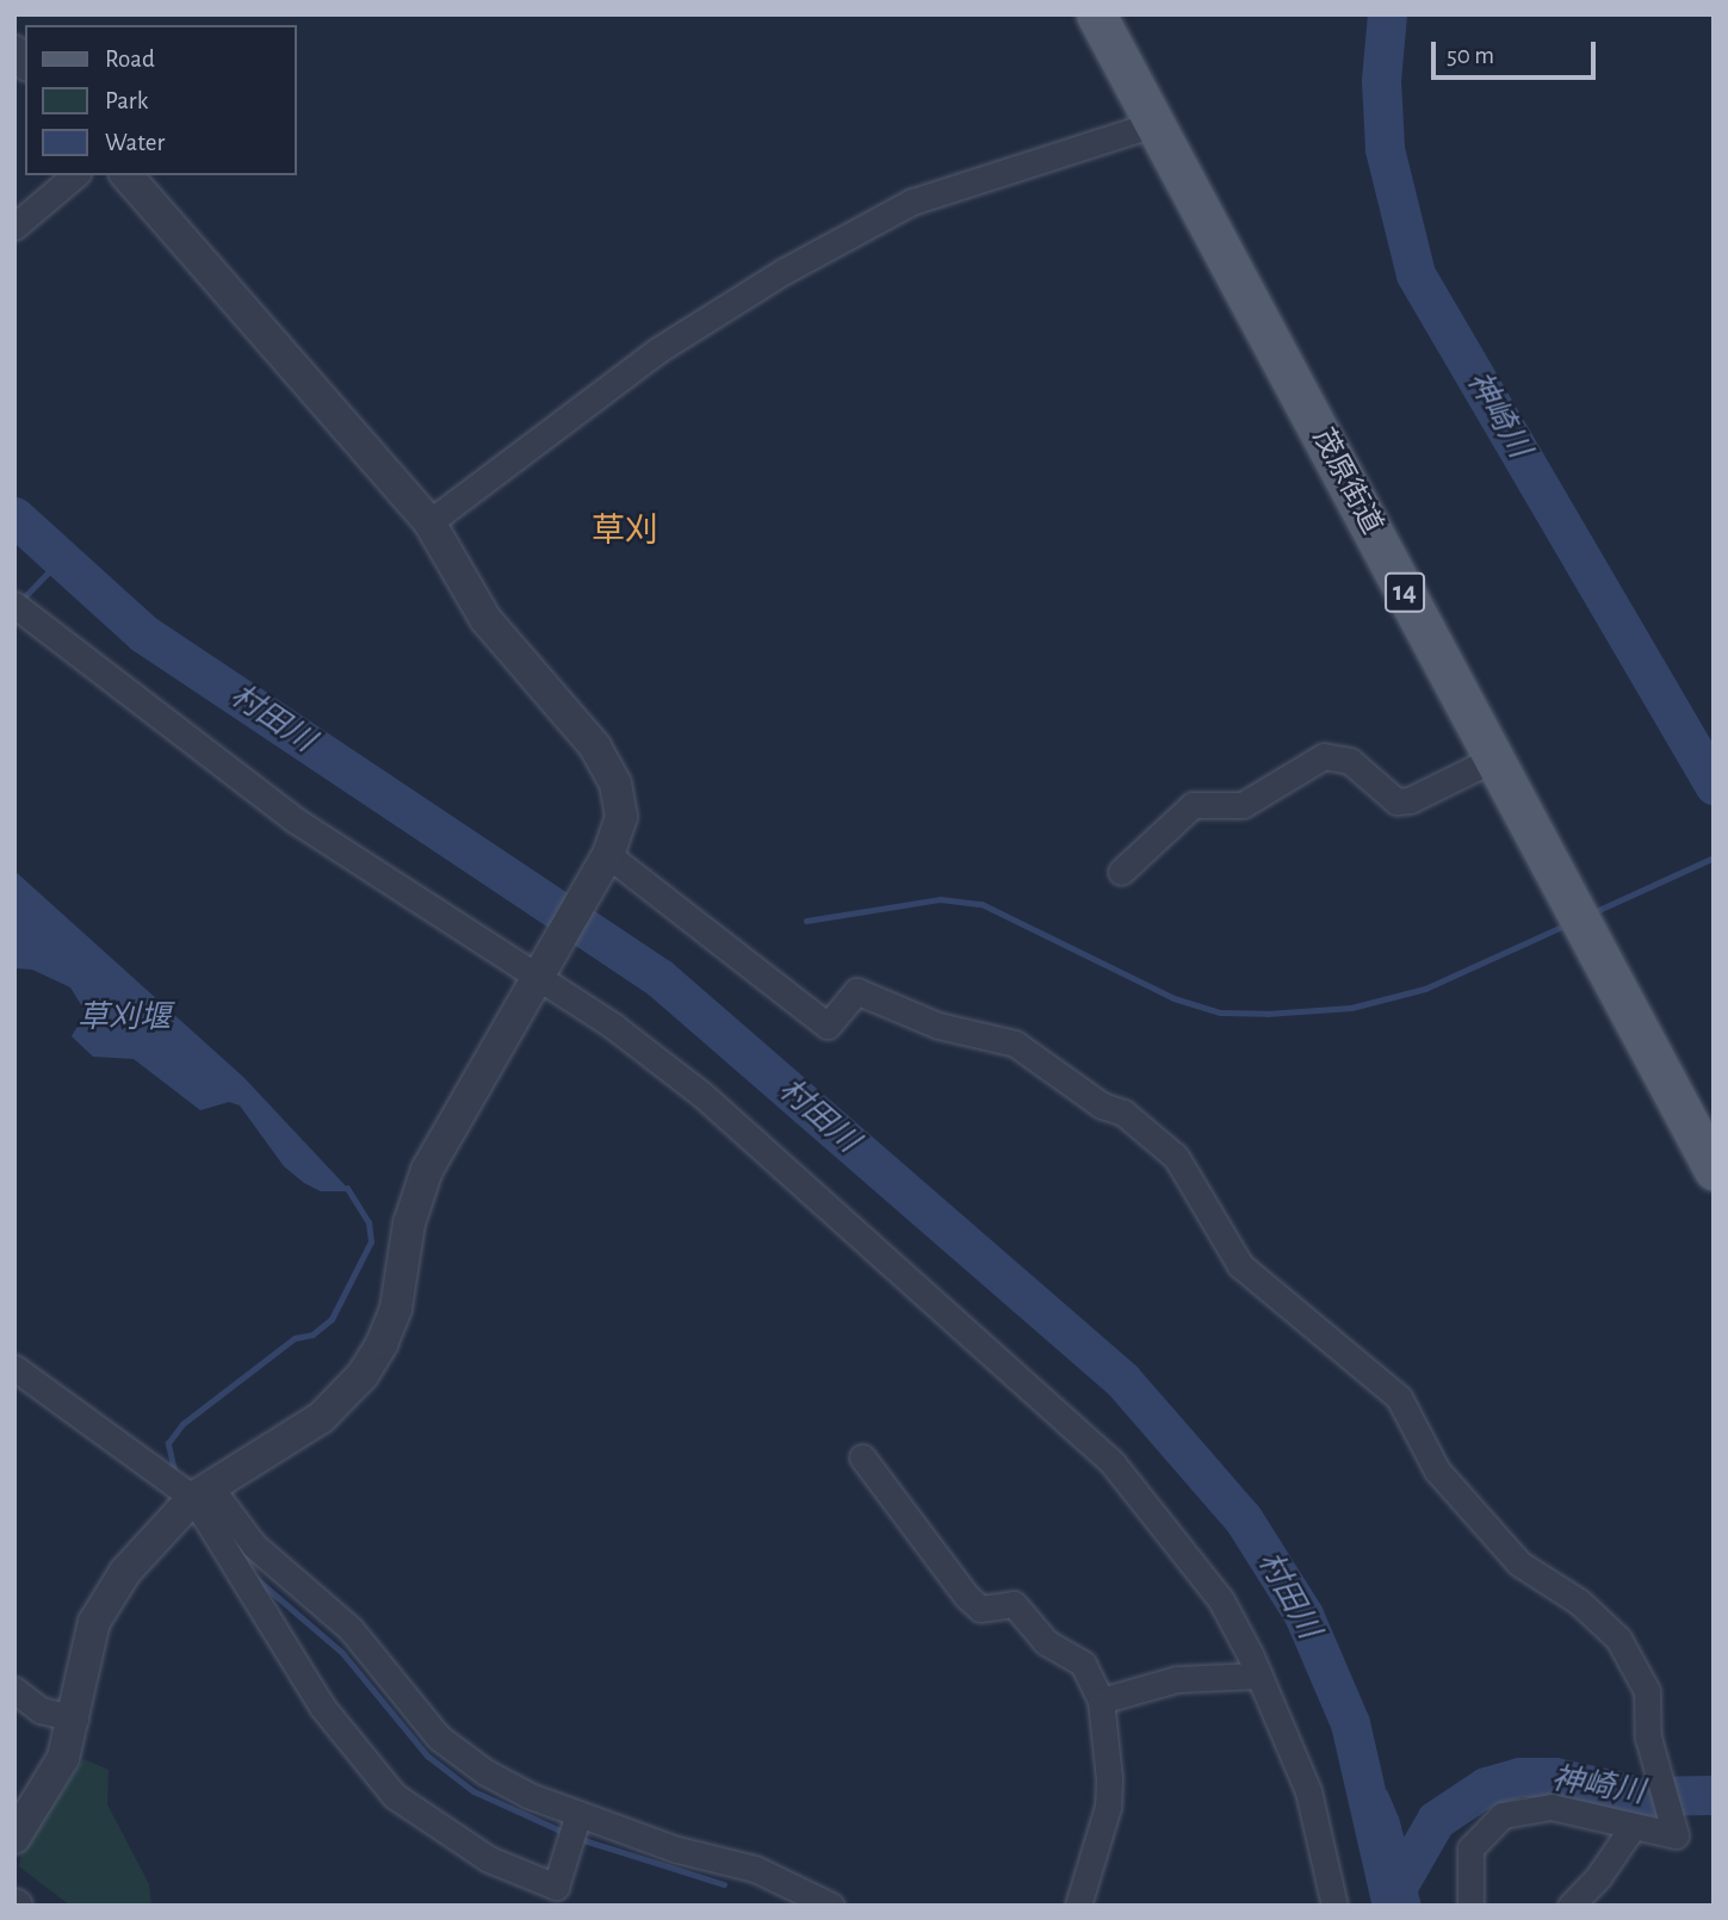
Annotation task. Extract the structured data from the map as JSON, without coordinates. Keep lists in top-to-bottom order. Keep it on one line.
{"streets":{"main road":["茂原街道","14"]},"districts":["草刈"],"water":["神崎川","村田川","草刈堰"],"legend":["Road","Park","Water"],"scale_bar":"50 m"}
